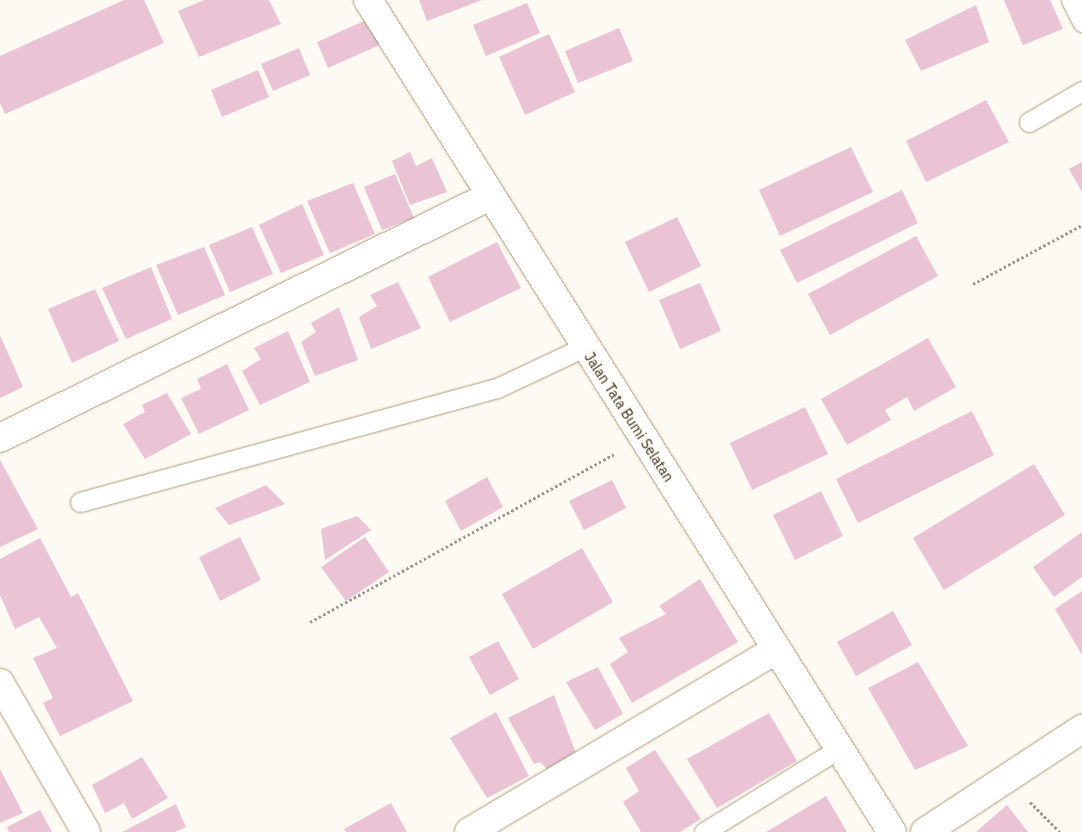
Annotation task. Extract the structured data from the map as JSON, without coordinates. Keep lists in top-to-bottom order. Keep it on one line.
{"streets":{"street":["Jalan Tata Bumi Selatan"]}}
